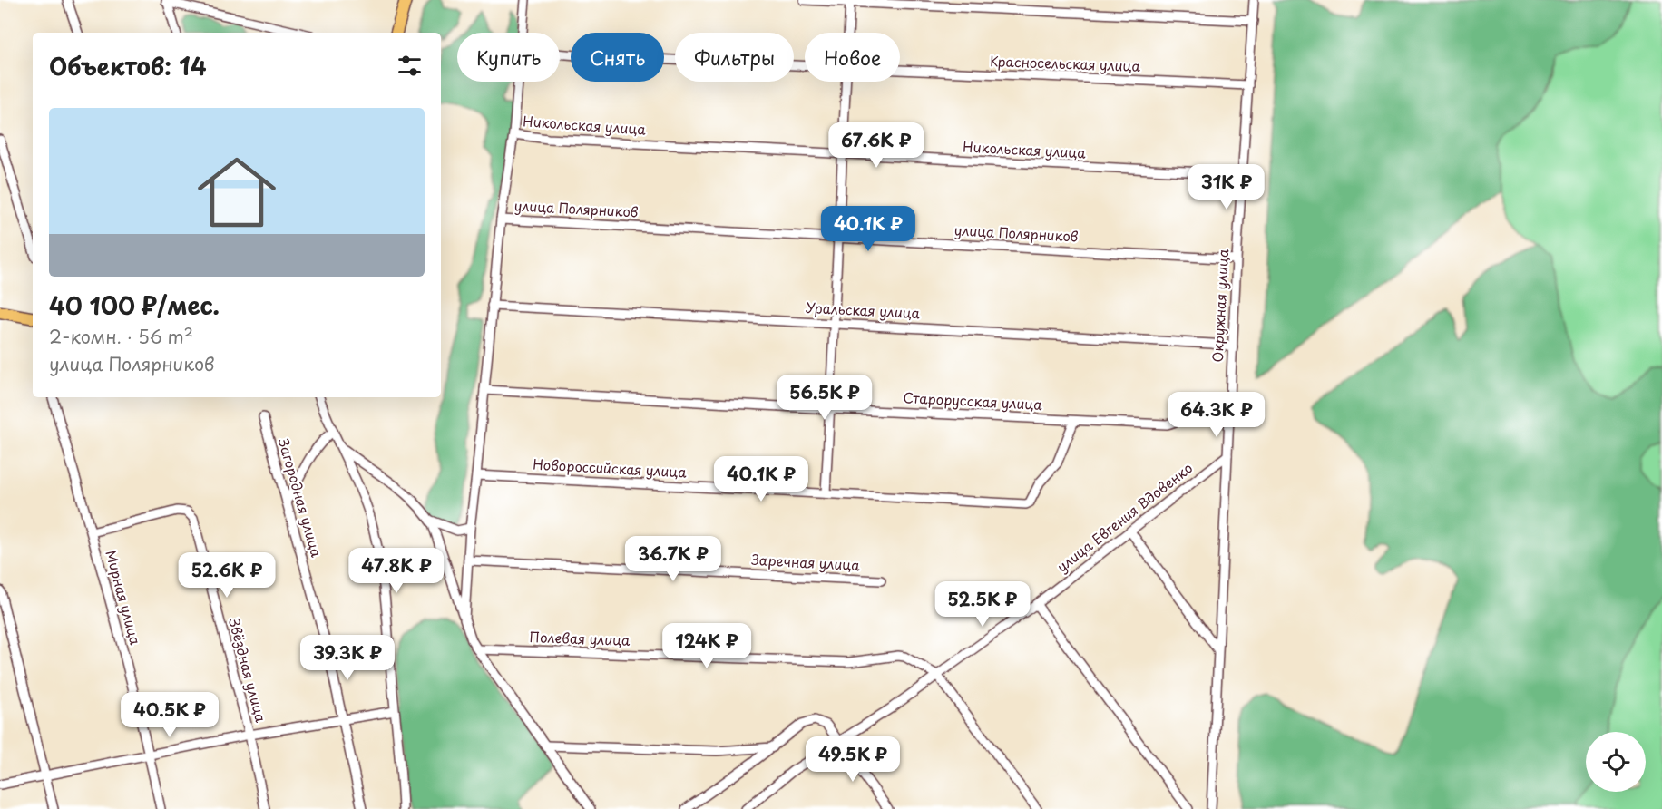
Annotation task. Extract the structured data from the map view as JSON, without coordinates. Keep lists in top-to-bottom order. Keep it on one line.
{"streets":{"street":["Красносельская улица","Никольская улица","улица Полярников","Окружная улица","Уральская улица","Старорусская улица","Новороссийская улица","Загородная улица","улица Евгения Вдовенко","Заречная улица","Мирная улица","Полевая улица","Звёздная улица"]},"crossings":[["Красносельская улица","Окружная улица"],["Никольская улица","Окружная улица"],["улица Полярников","Окружная улица"],["Окружная улица","Уральская улица"],["Окружная улица","Старорусская улица"],["Окружная улица","улица Евгения Вдовенко"],["Старорусская улица","Новороссийская улица"],["улица Евгения Вдовенко","Полевая улица"],["Мирная улица","Звёздная улица"]],"page":{"chip":["Купить","Снять","Фильтры","Новое"],"heading":"Объектов: 14","list":[{"name":"40 100 ₽/мес.","note":"2-комн. · 56 m² · улица Полярников"}],"price":["67.6K ₽","31K ₽","40.1K ₽","56.5K ₽","64.3K ₽","40.1K ₽","36.7K ₽","47.8K ₽","52.6K ₽","52.5K ₽","124K ₽","39.3K ₽","40.5K ₽","49.5K ₽"]}}
